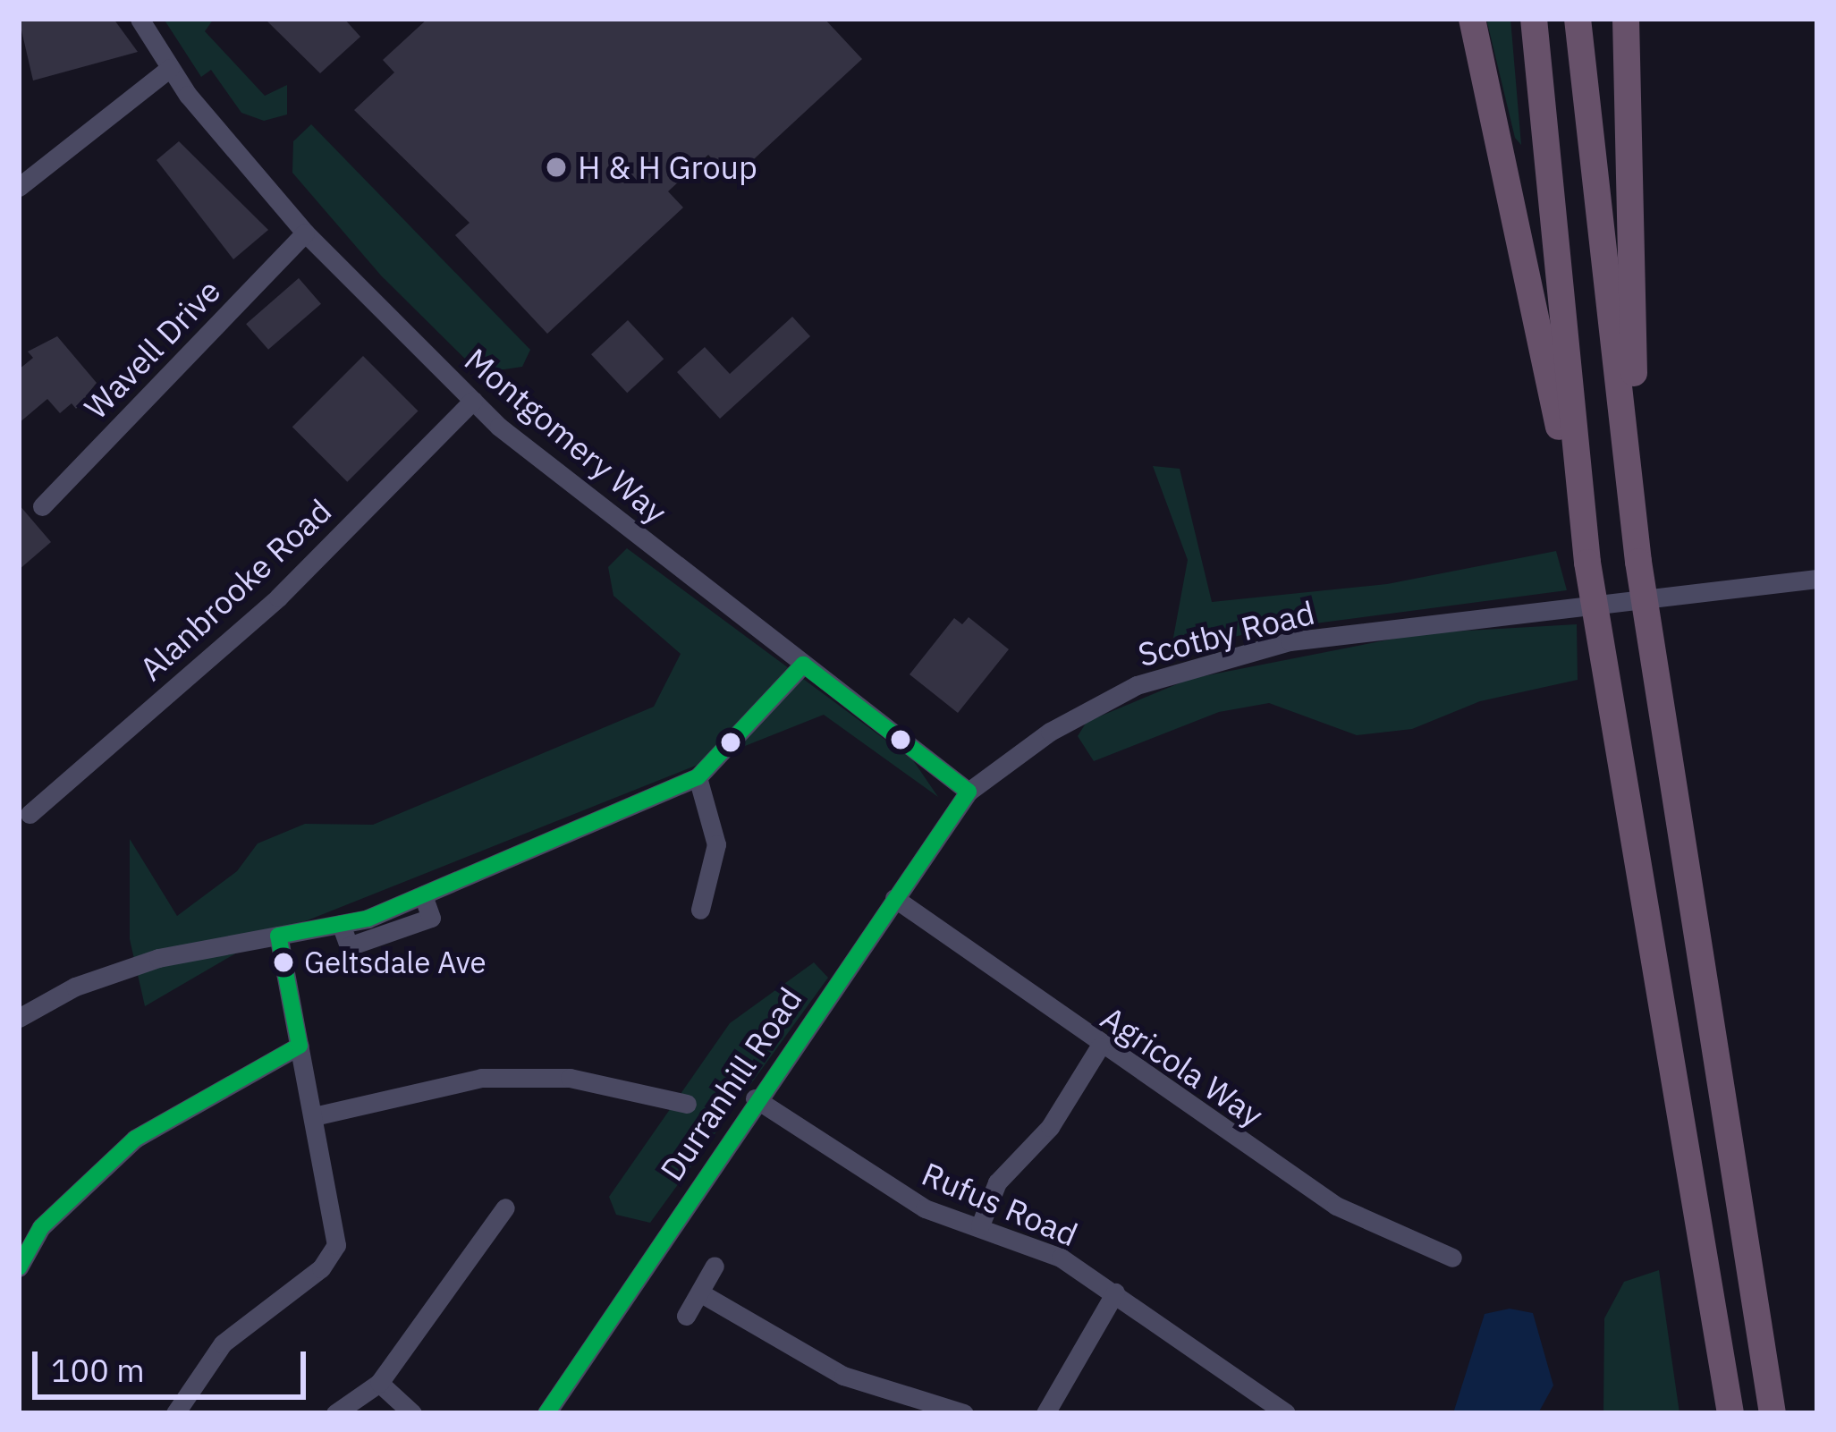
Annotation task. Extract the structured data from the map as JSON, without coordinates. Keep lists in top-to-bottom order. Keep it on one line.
{"streets":{"street":["Wavell Drive","Montgomery Way","Alanbrooke Road","Scotby Road","Agricola Way","Durranhill Road","Rufus Road"]},"crossings":[["Wavell Drive","Montgomery Way"],["Montgomery Way","Alanbrooke Road"],["Montgomery Way","Scotby Road"],["Montgomery Way","Durranhill Road"],["Scotby Road","Durranhill Road"],["Agricola Way","Durranhill Road"],["Durranhill Road","Rufus Road"]],"places":["H & H Group","Geltsdale Ave"],"scale_bar":"100 m"}
